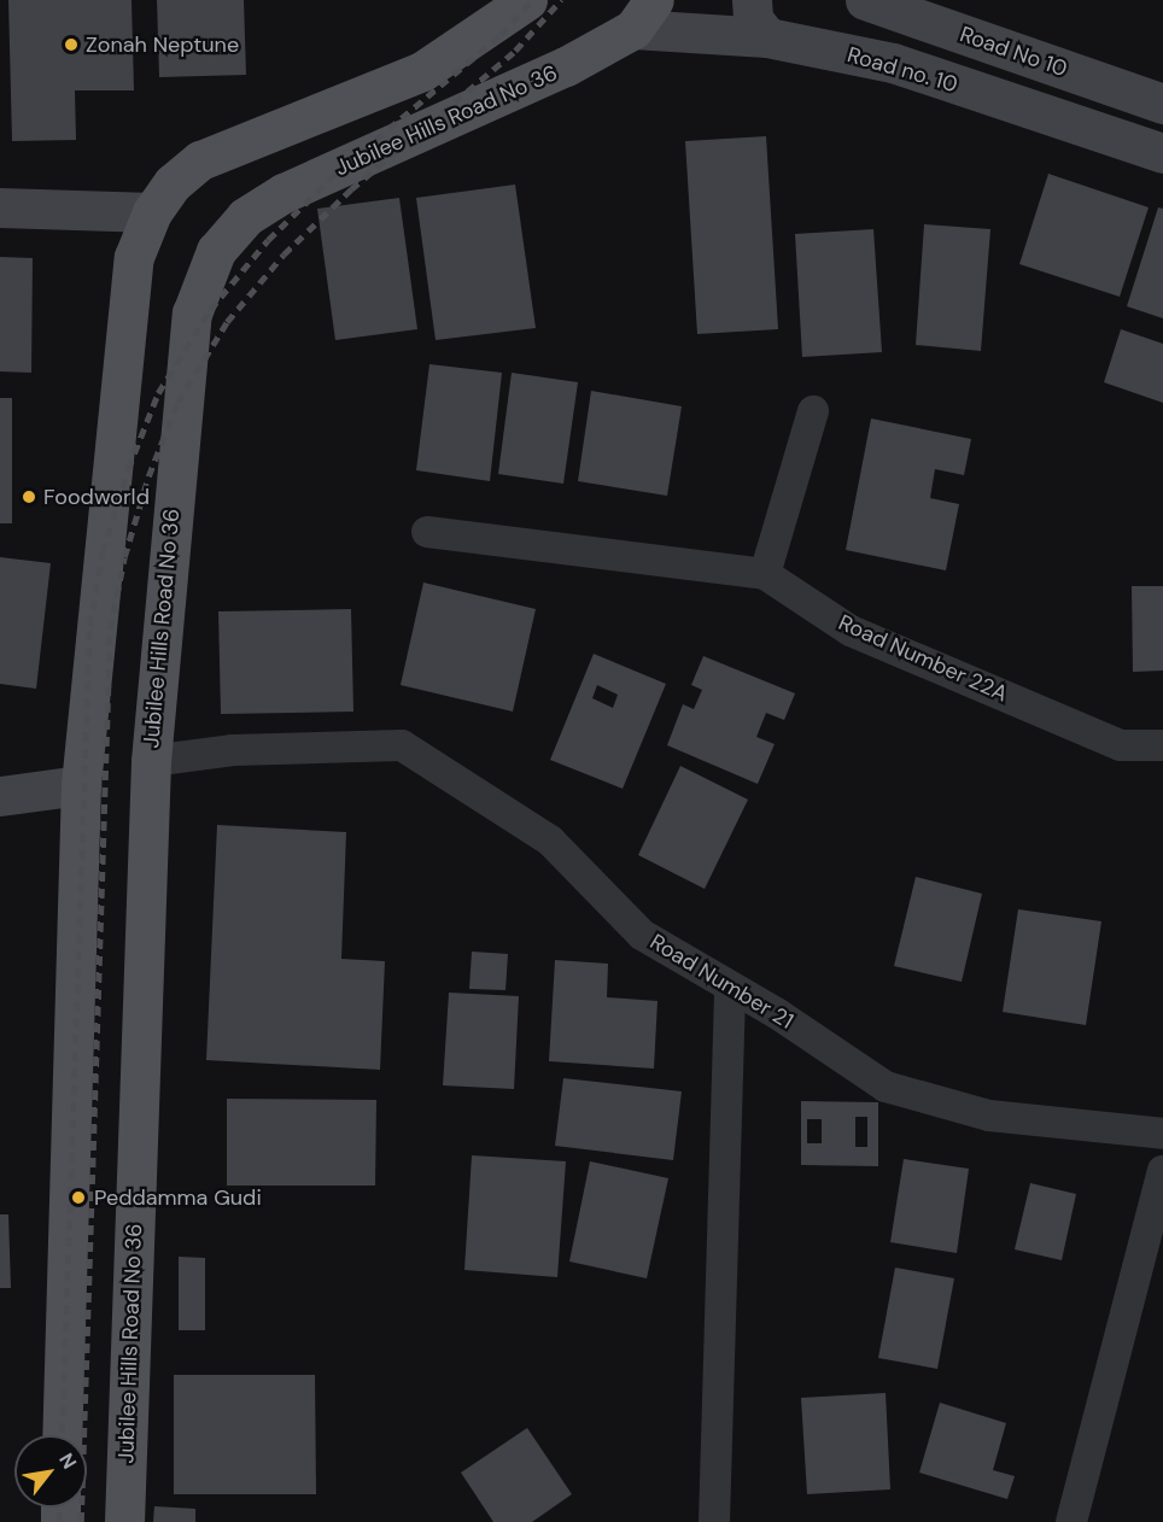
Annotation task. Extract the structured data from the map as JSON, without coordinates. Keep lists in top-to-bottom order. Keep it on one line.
{"streets":{"main road":["Road No 10","Road no. 10","Jubilee Hills Road No 36"],"street":["Road Number 22A","Road Number 21"]},"crossings":[["Road no. 10","Jubilee Hills Road No 36"],["Jubilee Hills Road No 36","Road Number 21"]],"places":["Zonah Neptune","Foodworld","Peddamma Gudi"],"north":"top right"}
